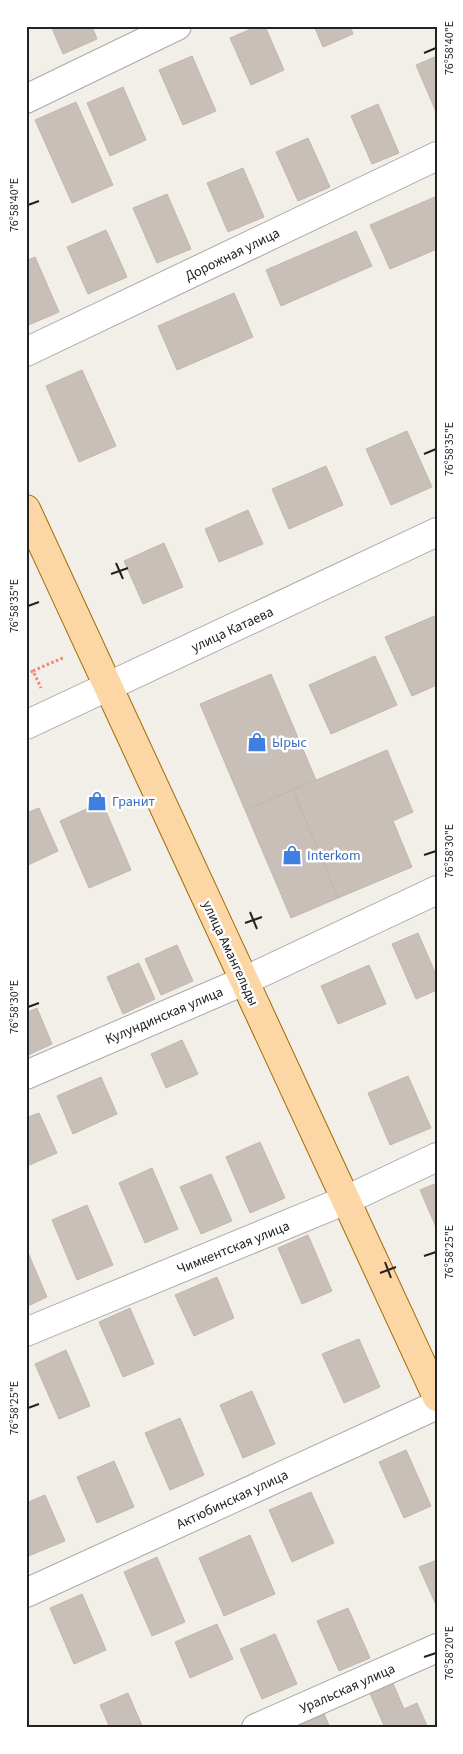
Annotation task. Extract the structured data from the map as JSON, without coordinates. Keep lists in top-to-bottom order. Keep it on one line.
{"streets":{"main road":["улица Амангельды"],"street":["Дорожная улица","улица Катаева","Кулундинская улица","Чимкентская улица","Актюбинская улица","Уральская улица"]},"crossings":[["улица Катаева","улица Амангельды"],["улица Амангельды","Кулундинская улица"],["улица Амангельды","Чимкентская улица"]],"places":{"shop":["Ырыс","Гранит","Interkom"]},"coordinates":["76°58'40\"E","76°58'35\"E","76°58'30\"E","76°58'25\"E","76°58'20\"E"]}
